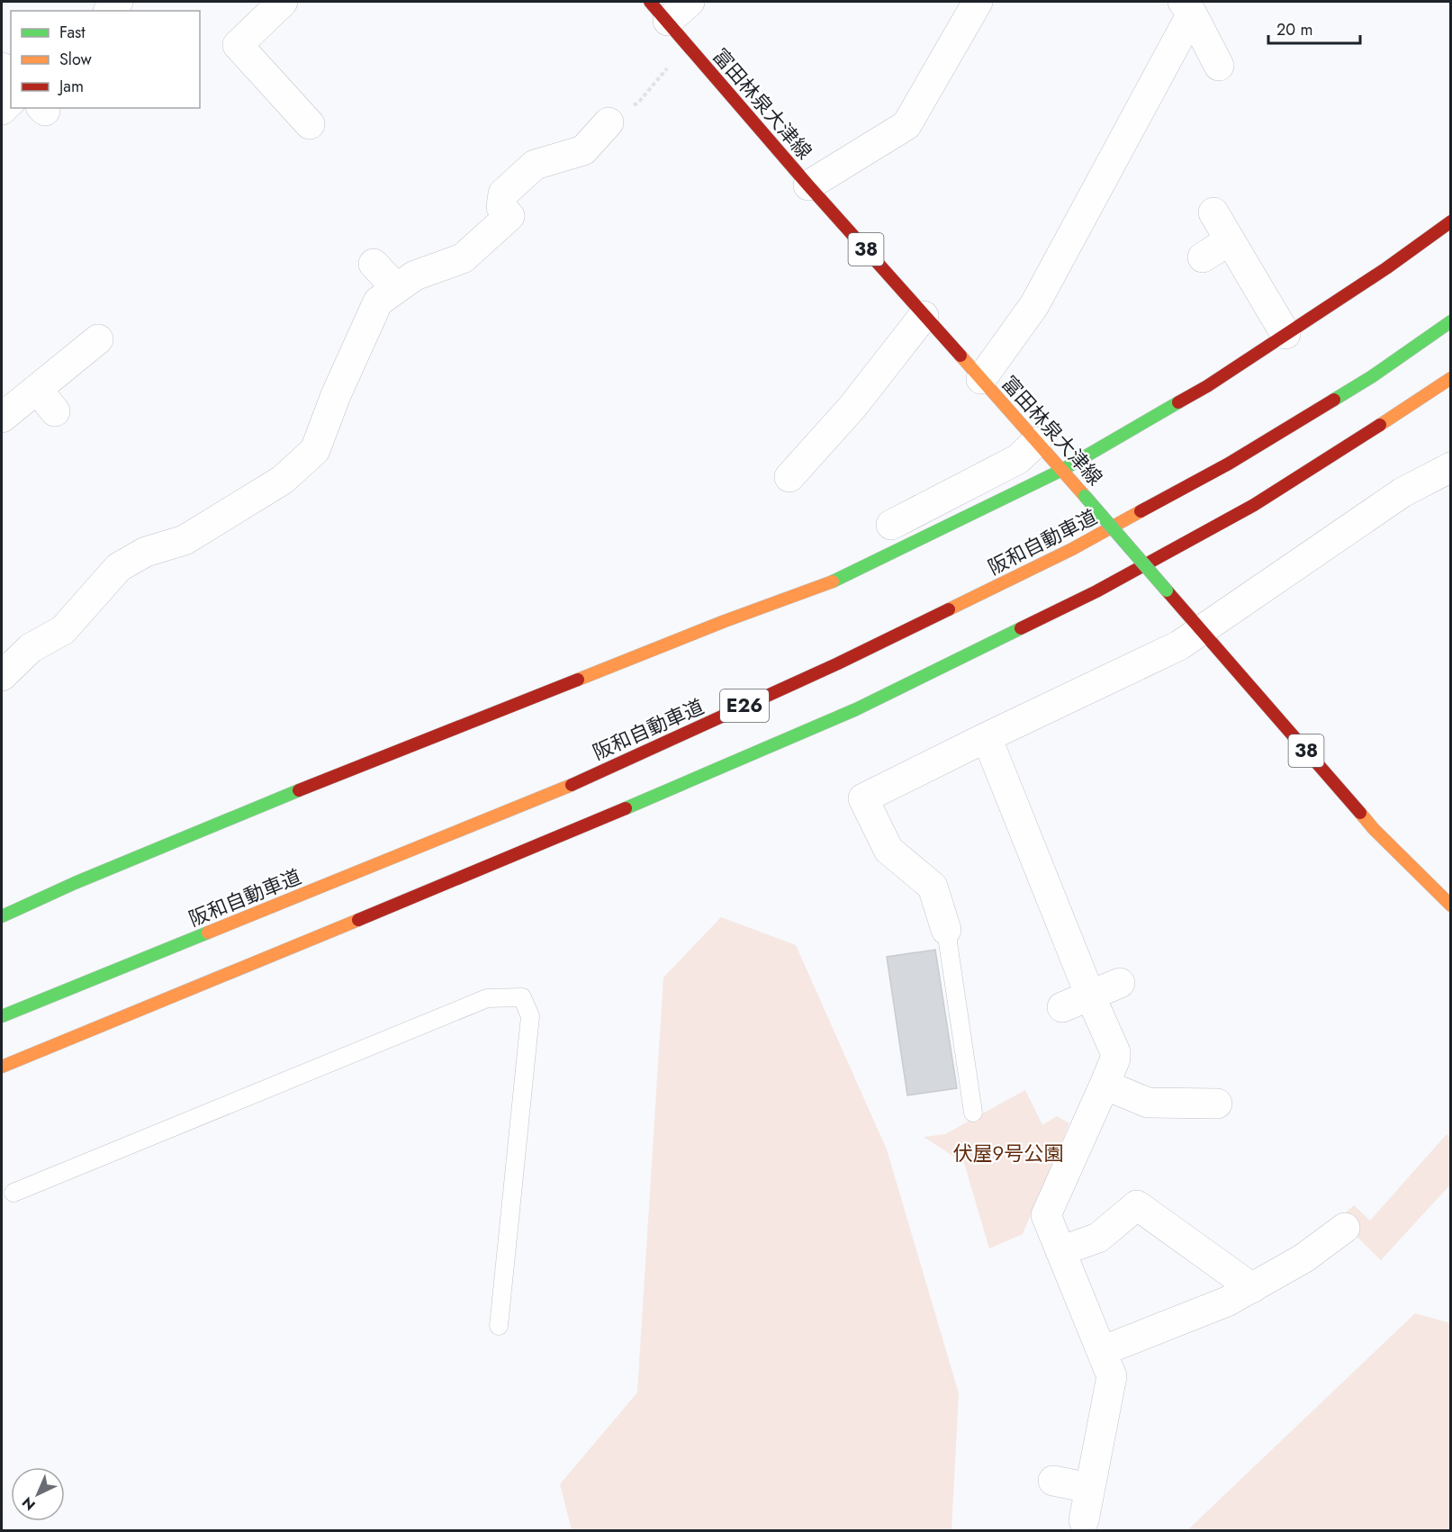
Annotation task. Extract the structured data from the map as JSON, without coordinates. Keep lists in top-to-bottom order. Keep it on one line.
{"streets":{"main road":["富田林泉大津線","38","阪和自動車道","E26"]},"parks":["伏屋９号公園"],"legend":["Fast","Slow","Jam"],"scale_bar":"20 m","north":"bottom left"}
